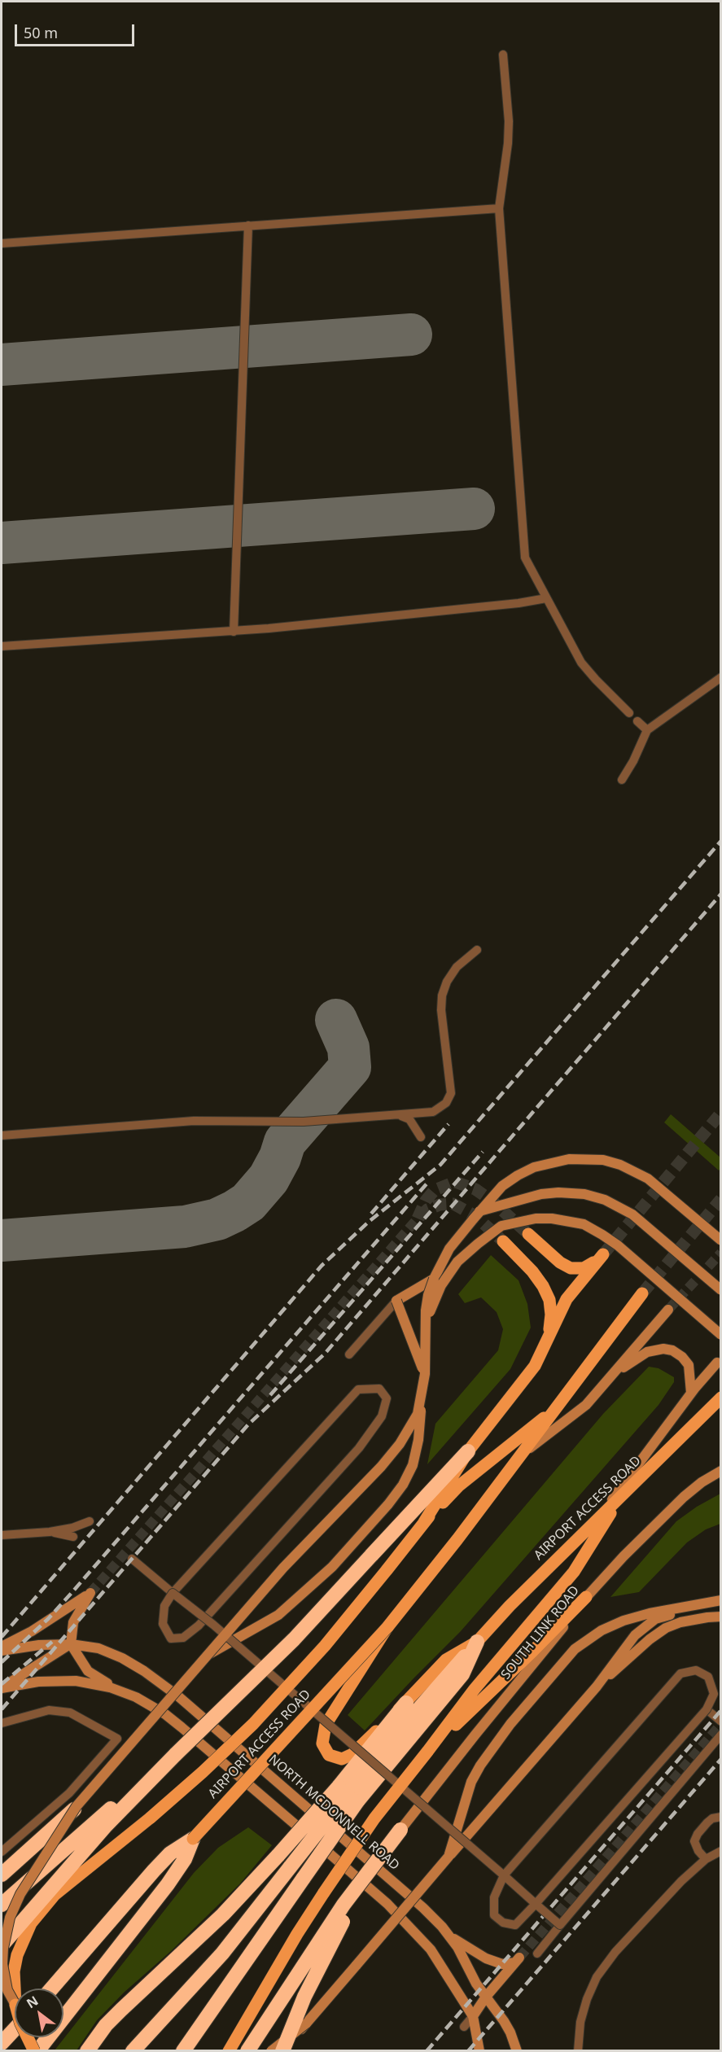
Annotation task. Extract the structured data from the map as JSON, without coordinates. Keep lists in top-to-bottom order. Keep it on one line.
{"streets":{"main road":["AIRPORT ACCESS ROAD"],"street":["SOUTH LINK ROAD","NORTH MCDONNELL ROAD"]},"scale_bar":"50 m","north":"top left"}
